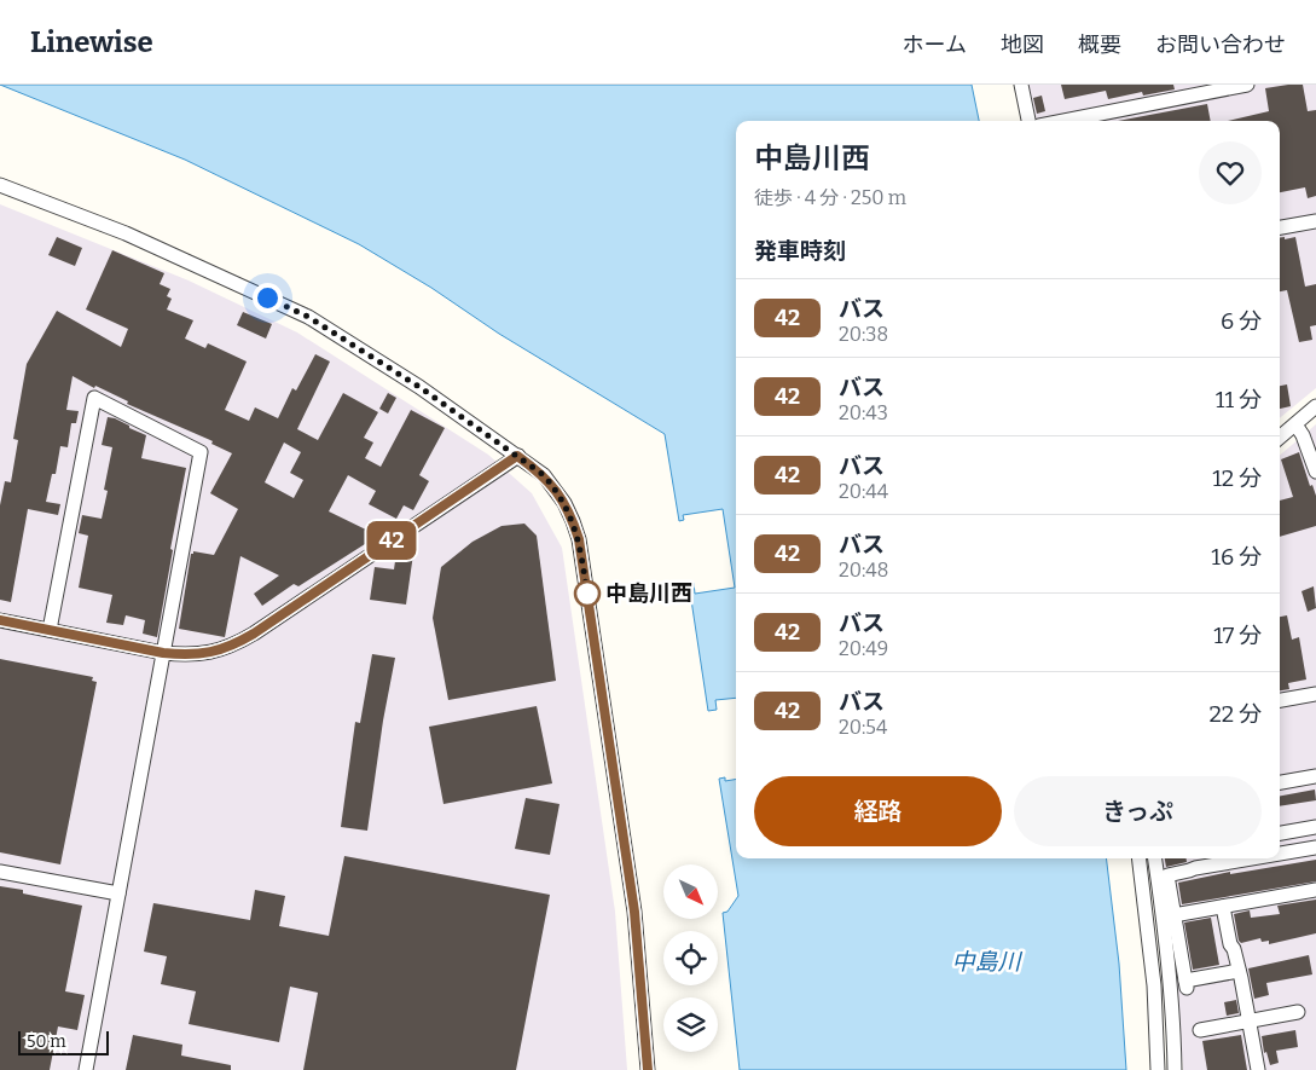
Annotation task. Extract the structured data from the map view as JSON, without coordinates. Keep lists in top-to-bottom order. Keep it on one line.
{"water":["中島川"],"places":["中島川西"],"lines":["bus line 42"],"scale_bar":"50 m","north":"bottom right","page":{"header":"Linewise","nav":["ホーム","地図","概要","お問い合わせ"],"on_map":"42","heading":[["中島川西","徒歩 · 4 分 · 250 m"],"発車時刻"],"list":[{"mark":"42","name":"バス","note":"20:38","value":"6 分"},{"mark":"42","name":"バス","note":"20:43","value":"11 分"},{"mark":"42","name":"バス","note":"20:44","value":"12 分"},{"mark":"42","name":"バス","note":"20:48","value":"16 分"},{"mark":"42","name":"バス","note":"20:49","value":"17 分"},{"mark":"42","name":"バス","note":"20:54","value":"22 分"}],"buttons":["経路","きっぷ"],"scale":"50 m"}}
